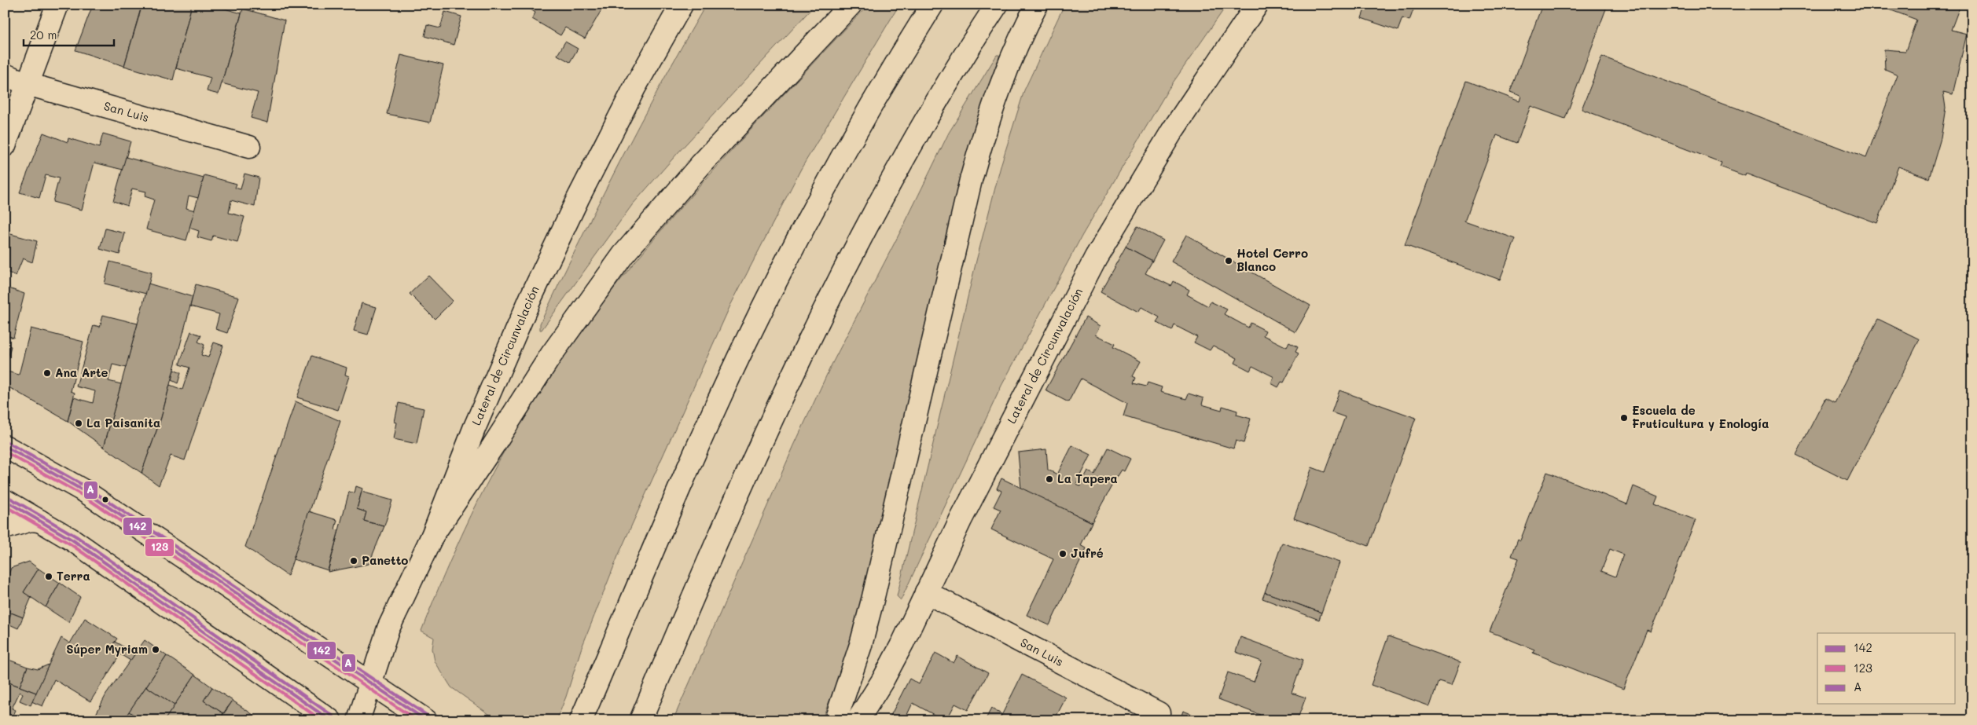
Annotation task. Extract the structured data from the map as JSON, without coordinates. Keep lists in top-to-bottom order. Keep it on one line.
{"streets":{"main road":["San Luis","Lateral de Circunvalación"]},"crossings":[["San Luis","Lateral de Circunvalación"]],"places":["Hotel Cerro Blanco","Ana Arte","Escuela de Fruticultura y Enología","La Paisanita","La Tapera","Jufré","Panetto","Terra","Súper Myriam"],"lines":["transit line A","transit line 142","transit line 123"],"legend":["142","123","A"],"scale_bar":"20 m"}
